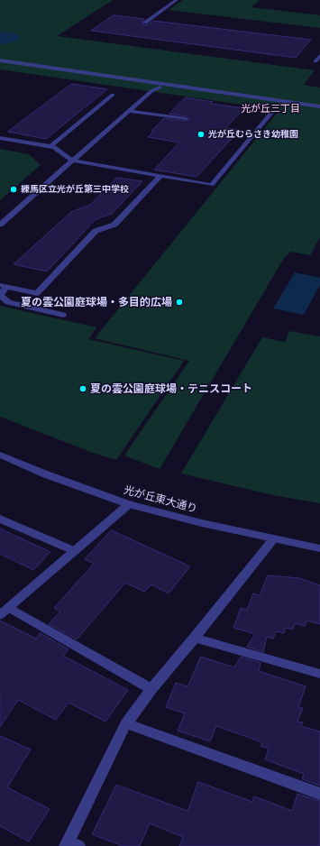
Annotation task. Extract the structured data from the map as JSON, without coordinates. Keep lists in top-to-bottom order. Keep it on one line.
{"streets":{"street":["光が丘東大通り"]},"districts":["光が丘三丁目"],"places":["光が丘むらさき幼稚園","練馬区立光が丘第三中学校","夏の雲公園庭球場・多目的広場","夏の雲公園庭球場・テニスコート"]}
